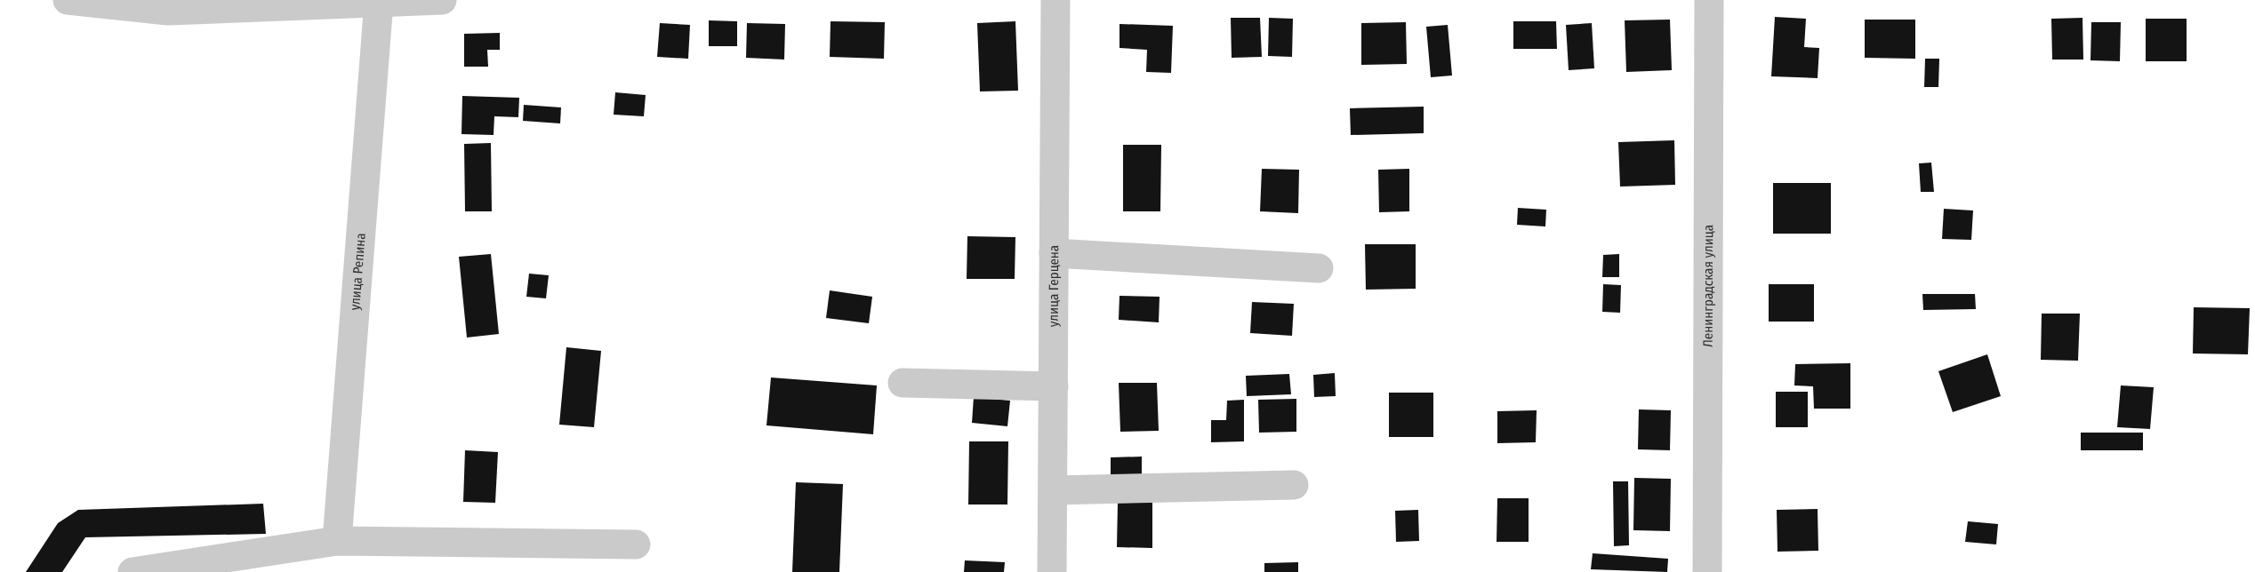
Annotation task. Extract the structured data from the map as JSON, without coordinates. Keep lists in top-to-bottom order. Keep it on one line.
{"streets":{"street":["улица Репина","улица Герцена","Ленинградская улица"]}}
